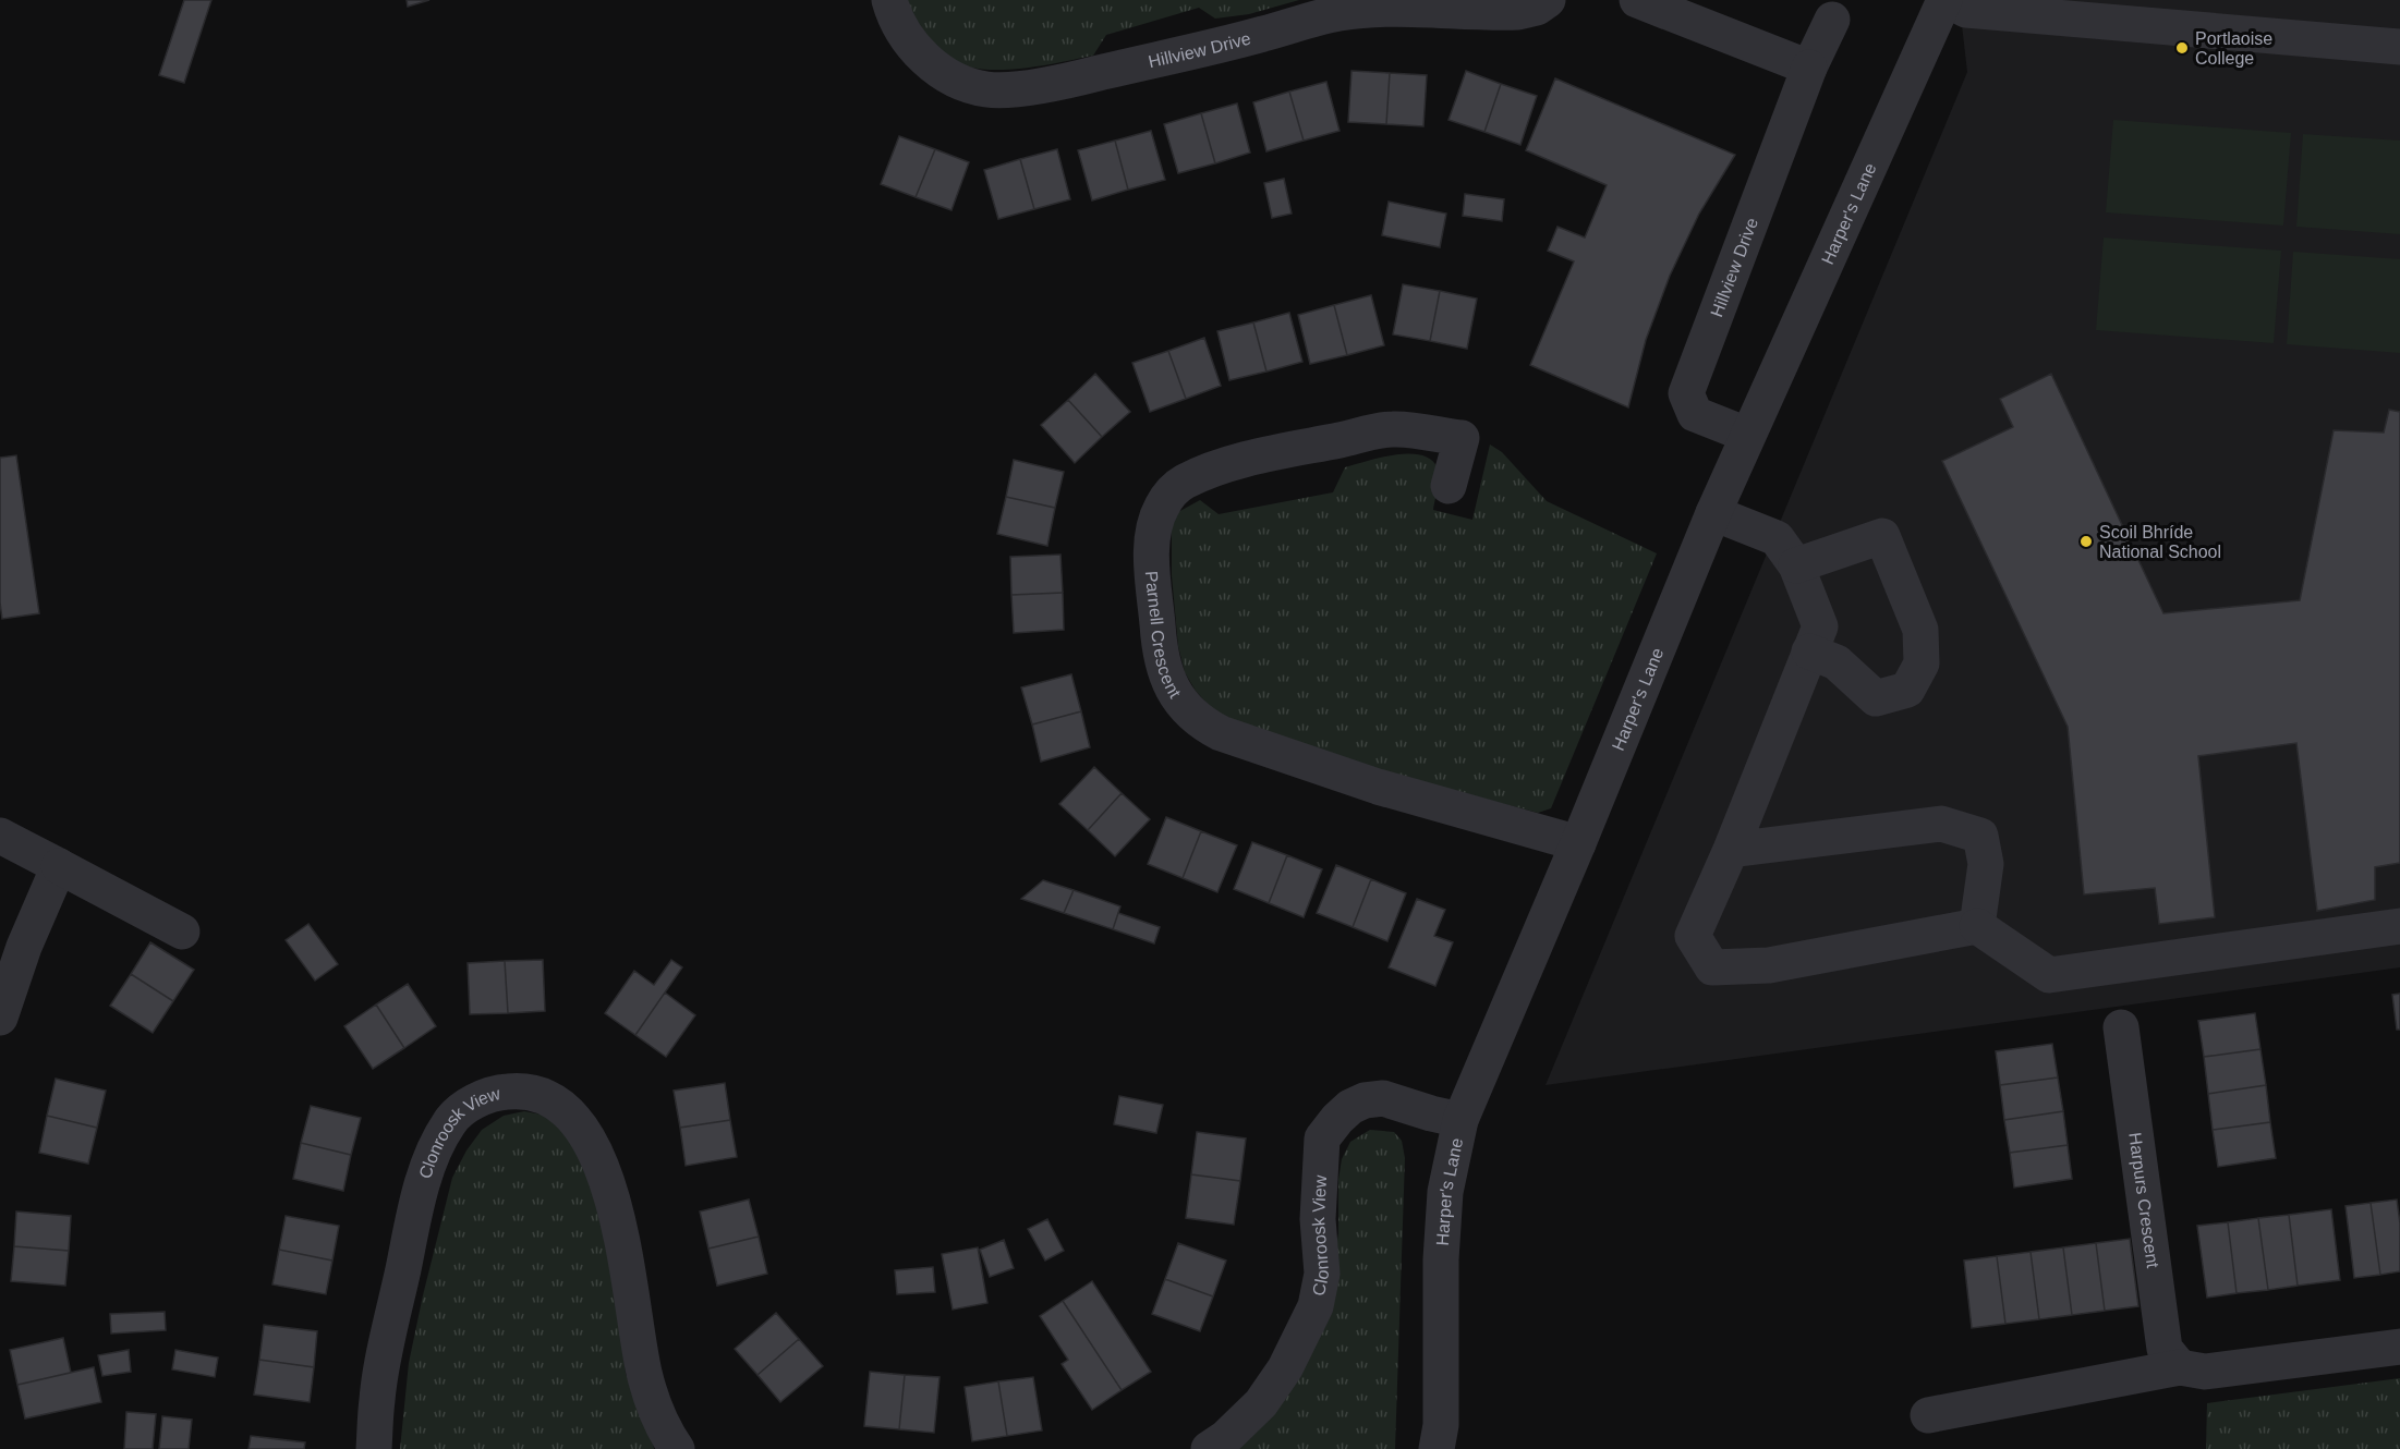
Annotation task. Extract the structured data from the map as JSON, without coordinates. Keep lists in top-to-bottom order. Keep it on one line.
{"streets":{"street":["Hillview Drive","Harper's Lane","Parnell Crescent","Clonroosk View","Harpurs Crescent"]},"crossings":[["Hillview Drive","Harper's Lane"],["Harper's Lane","Parnell Crescent"],["Harper's Lane","Clonroosk View"]],"places":["Portlaoise College","Scoil Bhríde National School"]}
